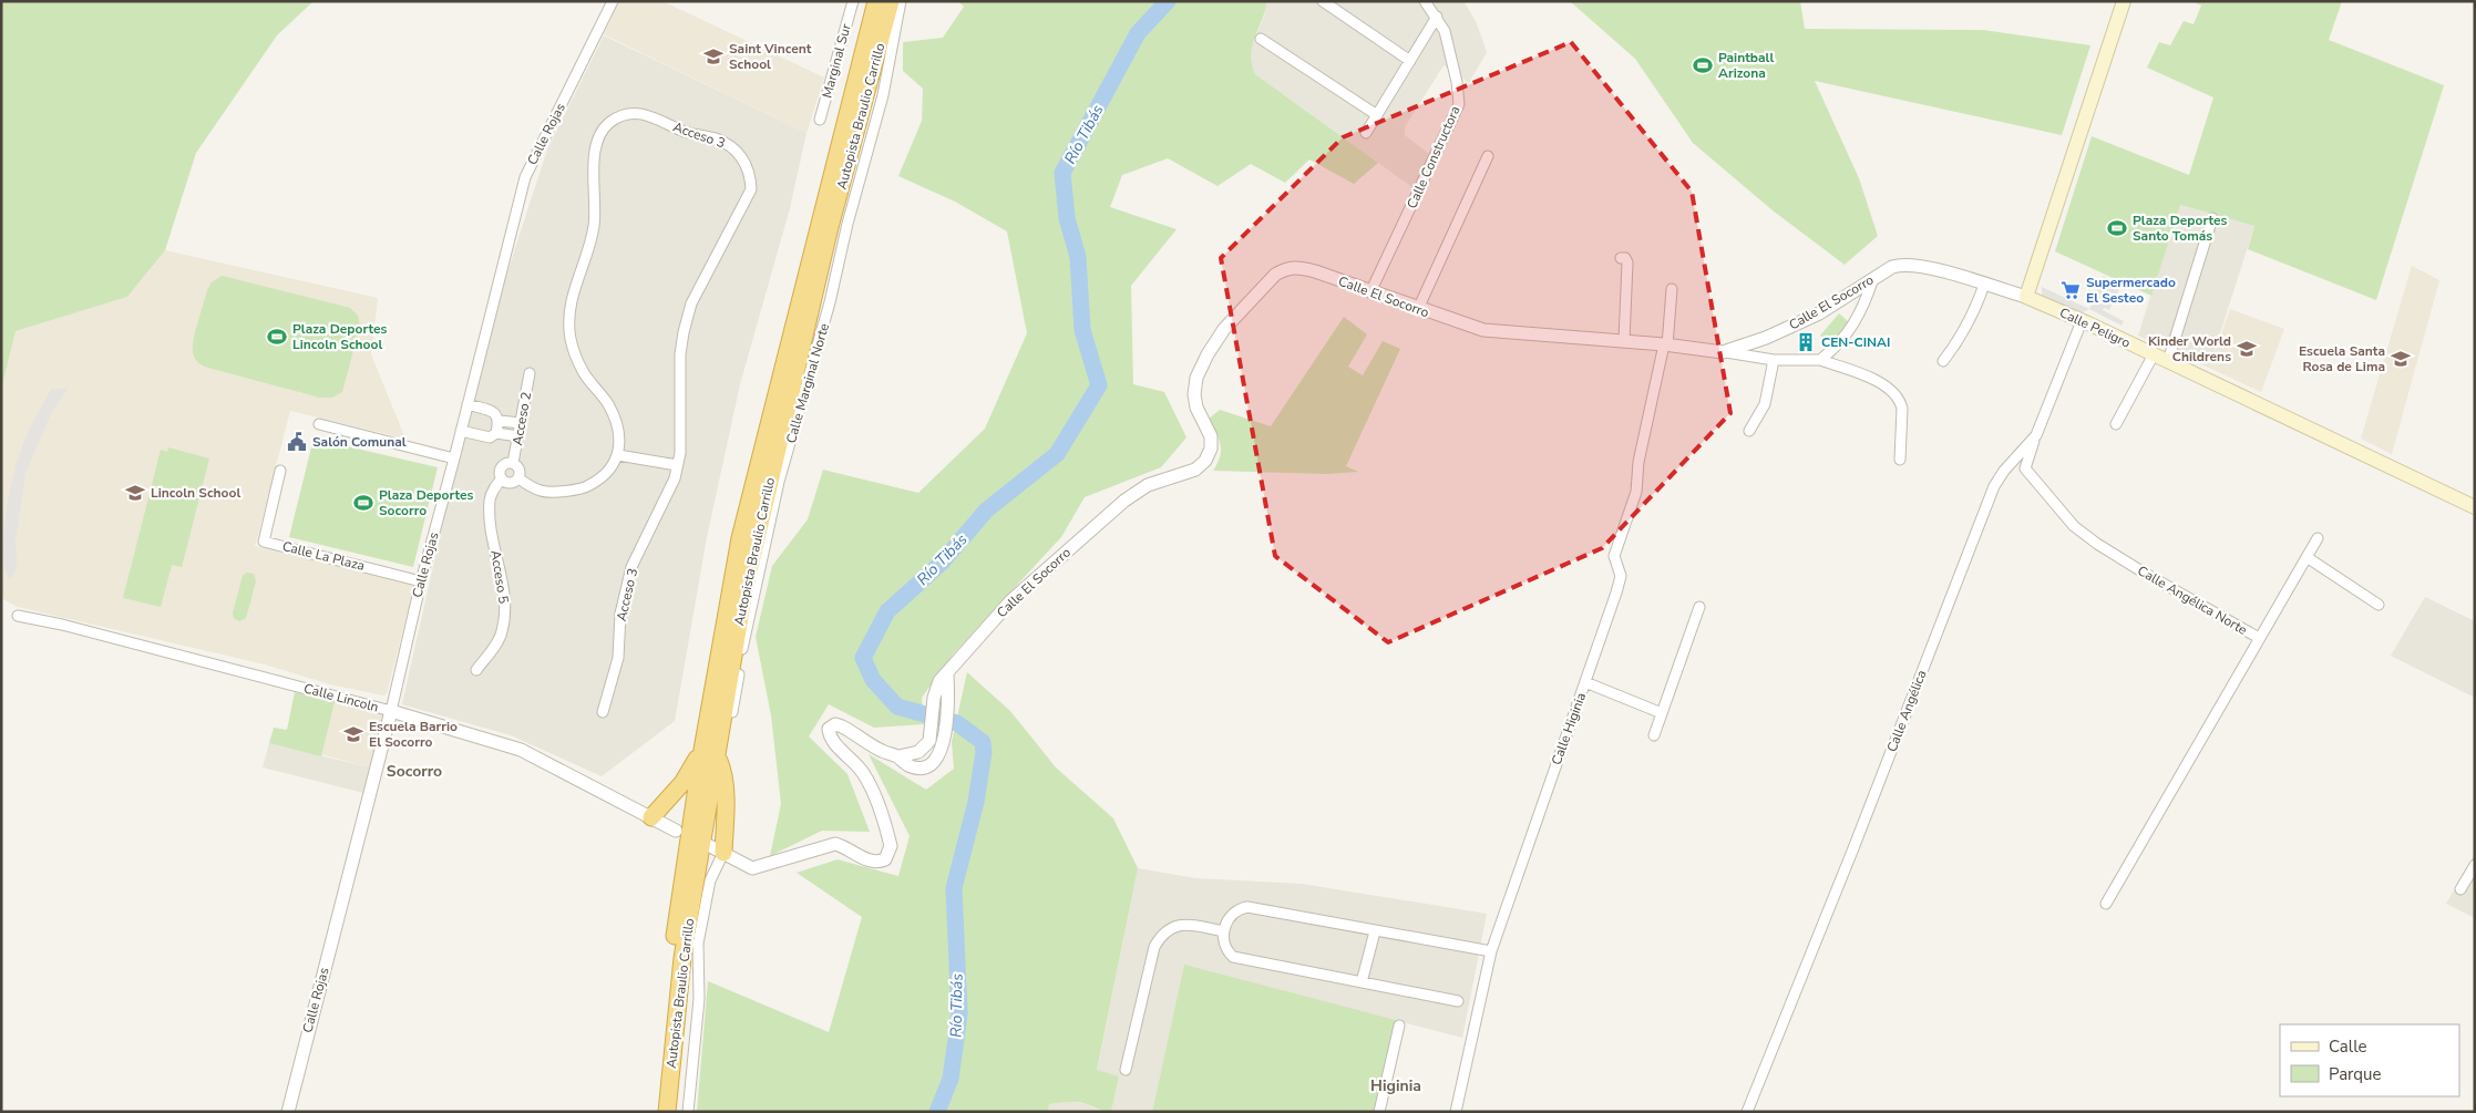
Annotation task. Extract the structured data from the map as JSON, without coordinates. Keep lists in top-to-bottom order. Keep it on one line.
{"streets":{"highway":["Autopista Braulio Carrillo"],"main road":["Calle Peligro"],"street":["Marginal Sur","Calle Rojas","Acceso 3","Calle Constructora","Calle El Socorro","Calle Marginal Norte","Acceso 2","Calle La Plaza","Acceso 5","Calle Angélica Norte","Calle Lincoln","Calle Angélica","Calle Higinia"]},"crossings":[["Autopista Braulio Carrillo","Calle Marginal Norte"],["Calle Rojas","Calle La Plaza"],["Calle Rojas","Calle Lincoln"],["Calle Constructora","Calle El Socorro"],["Calle El Socorro","Calle Peligro"],["Calle El Socorro","Calle Higinia"],["Calle Peligro","Calle Angélica"],["Acceso 2","Acceso 5"],["Calle Angélica Norte","Calle Angélica"]],"districts":["Socorro","Higinia"],"water":["Río Tibás"],"places":{"school or university":["Saint Vincent School","Kinder World Childrens","Escuela Santa Rosa de Lima","Lincoln School","Escuela Barrio El Socorro"],"sports":["Paintball Arizona","Plaza Deportes Santo Tomás","Plaza Deportes Lincoln School","Plaza Deportes Socorro"],"supermarket":["Supermercado El Sesteo"],"building":["CEN-CINAI"],"public building":["Salón Comunal"]},"legend":["Calle","Parque"]}
